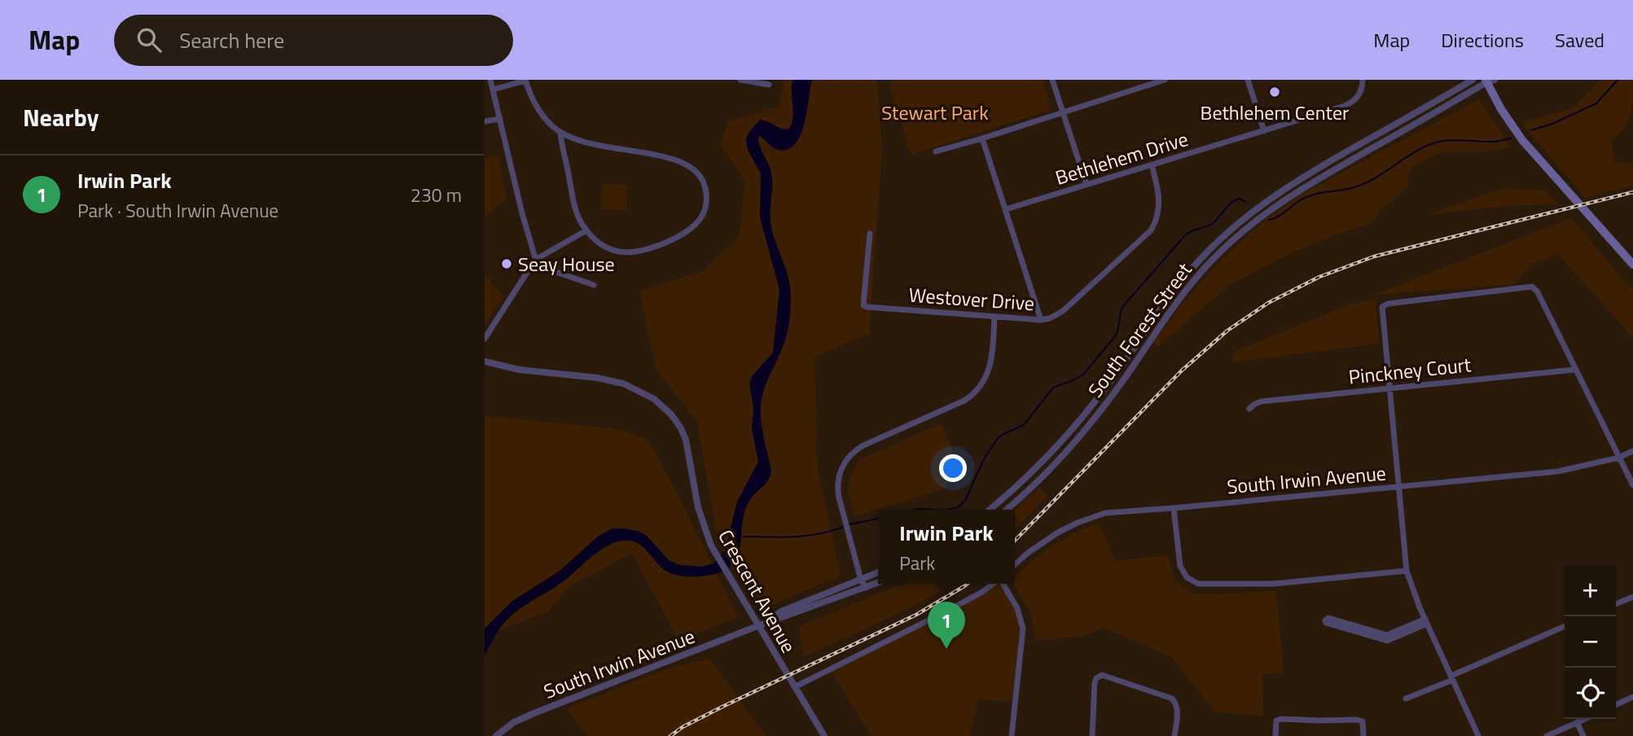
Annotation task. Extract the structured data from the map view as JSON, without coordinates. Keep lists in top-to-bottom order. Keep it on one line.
{"streets":{"street":["Bethlehem Drive","Westover Drive","South Forest Street","Pinckney Court","South Irwin Avenue","Crescent Avenue"]},"crossings":[["Bethlehem Drive","Westover Drive"],["South Irwin Avenue","Crescent Avenue"]],"parks":["Stewart Park"],"places":["Bethlehem Center","Seay House"],"page":{"header":"Map","search":"Search here","nav":["Map","Directions","Saved"],"heading":"Nearby","list":[{"mark":"1","name":"Irwin Park","note":"Park · South Irwin Avenue","value":"230 m"}],"popup":["Irwin Park","Park"],"map_buttons":["+","−"],"pins":"1"}}
